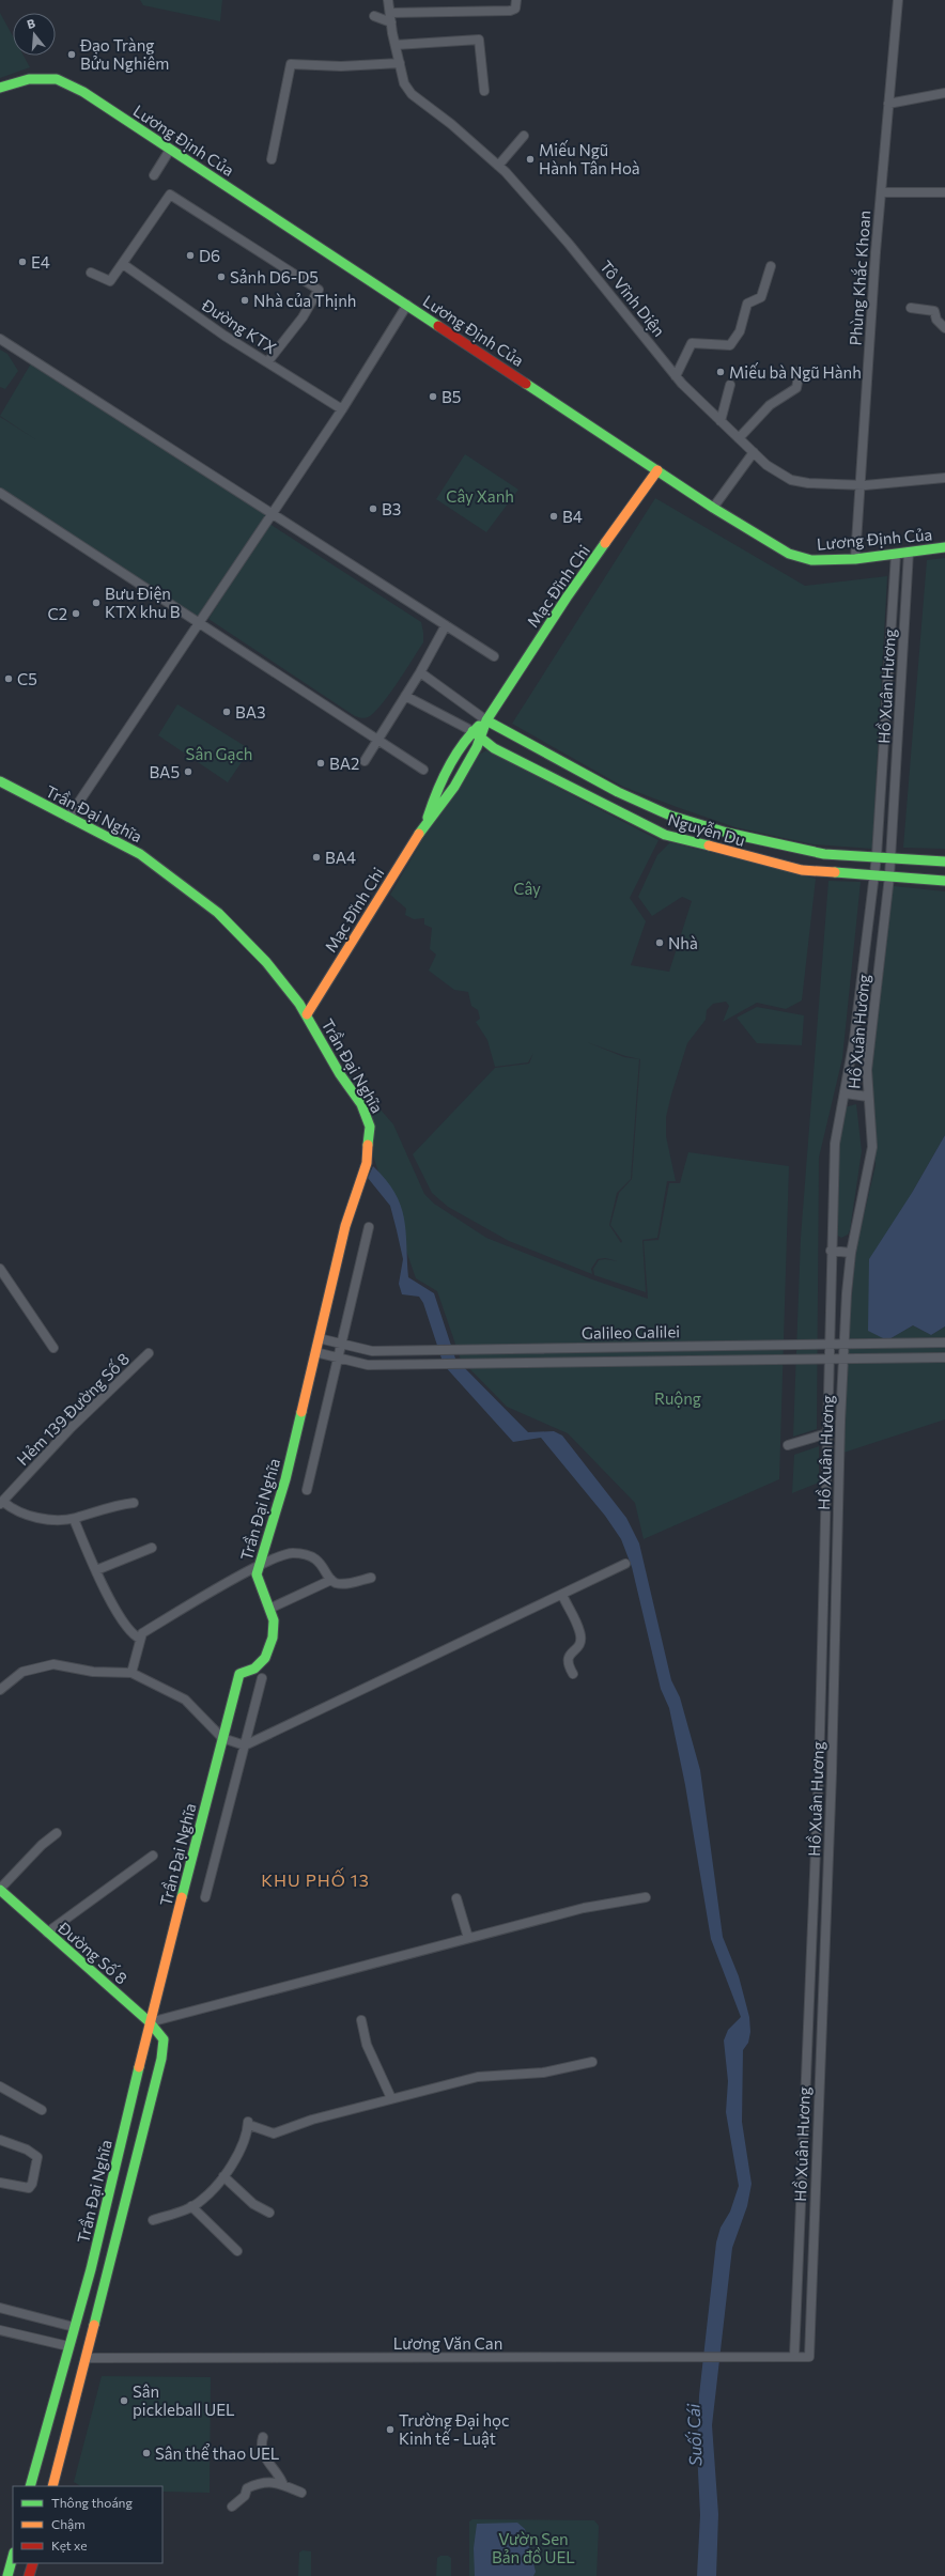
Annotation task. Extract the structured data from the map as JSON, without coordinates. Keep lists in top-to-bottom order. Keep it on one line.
{"streets":{"street":["Lương Định Của","Phùng Khắc Khoan","Tô Vĩnh Diện","Đường KTX","Mạc Đĩnh Chi","Hồ Xuân Hương","Trần Đại Nghĩa","Nguyễn Du","Galileo Galilei","Hẻm 139 Đường Số 8","Đường Số 8","Lương Văn Can"]},"crossings":[["Lương Định Của","Phùng Khắc Khoan"],["Lương Định Của","Mạc Đĩnh Chi"],["Lương Định Của","Hồ Xuân Hương"],["Phùng Khắc Khoan","Tô Vĩnh Diện"],["Mạc Đĩnh Chi","Trần Đại Nghĩa"],["Mạc Đĩnh Chi","Nguyễn Du"],["Hồ Xuân Hương","Nguyễn Du"],["Hồ Xuân Hương","Galileo Galilei"],["Hồ Xuân Hương","Lương Văn Can"],["Trần Đại Nghĩa","Galileo Galilei"],["Trần Đại Nghĩa","Đường Số 8"],["Trần Đại Nghĩa","Lương Văn Can"]],"districts":["KHU PHỐ 13"],"water":["Suối Cái"],"parks":["Cây Xanh","Sân Gạch","Cây","Ruộng","Vườn Sen Bản đồ UEL"],"places":["Đạo Tràng Bửu Nghiêm","Miếu Ngũ Hành Tân Hoà","D6","E4","Sảnh D6-D5","Nhà của Thịnh","Miếu bà Ngũ Hành","B5","B3","B4","Bưu Điện KTX khu B","C2","C5","BA3","BA2","BA5","BA4","Nhà","Sân pickleball UEL","Trường Đại học Kinh tế - Luật","Sân thể thao UEL"],"legend":["Thông thoáng","Chậm","Kẹt xe"],"north":"top"}
